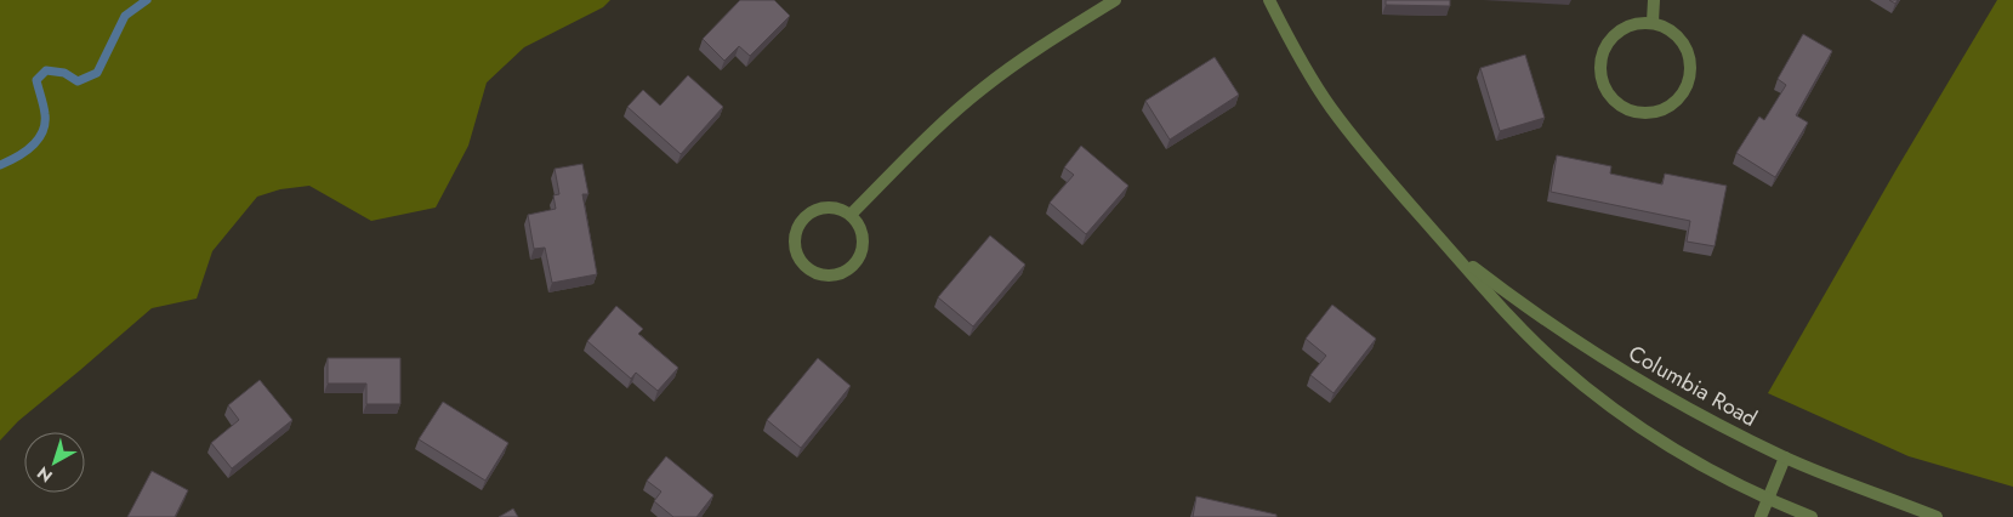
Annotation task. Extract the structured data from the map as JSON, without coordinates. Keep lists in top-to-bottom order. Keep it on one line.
{"streets":{"street":["Columbia Road"]},"north":"bottom left"}
